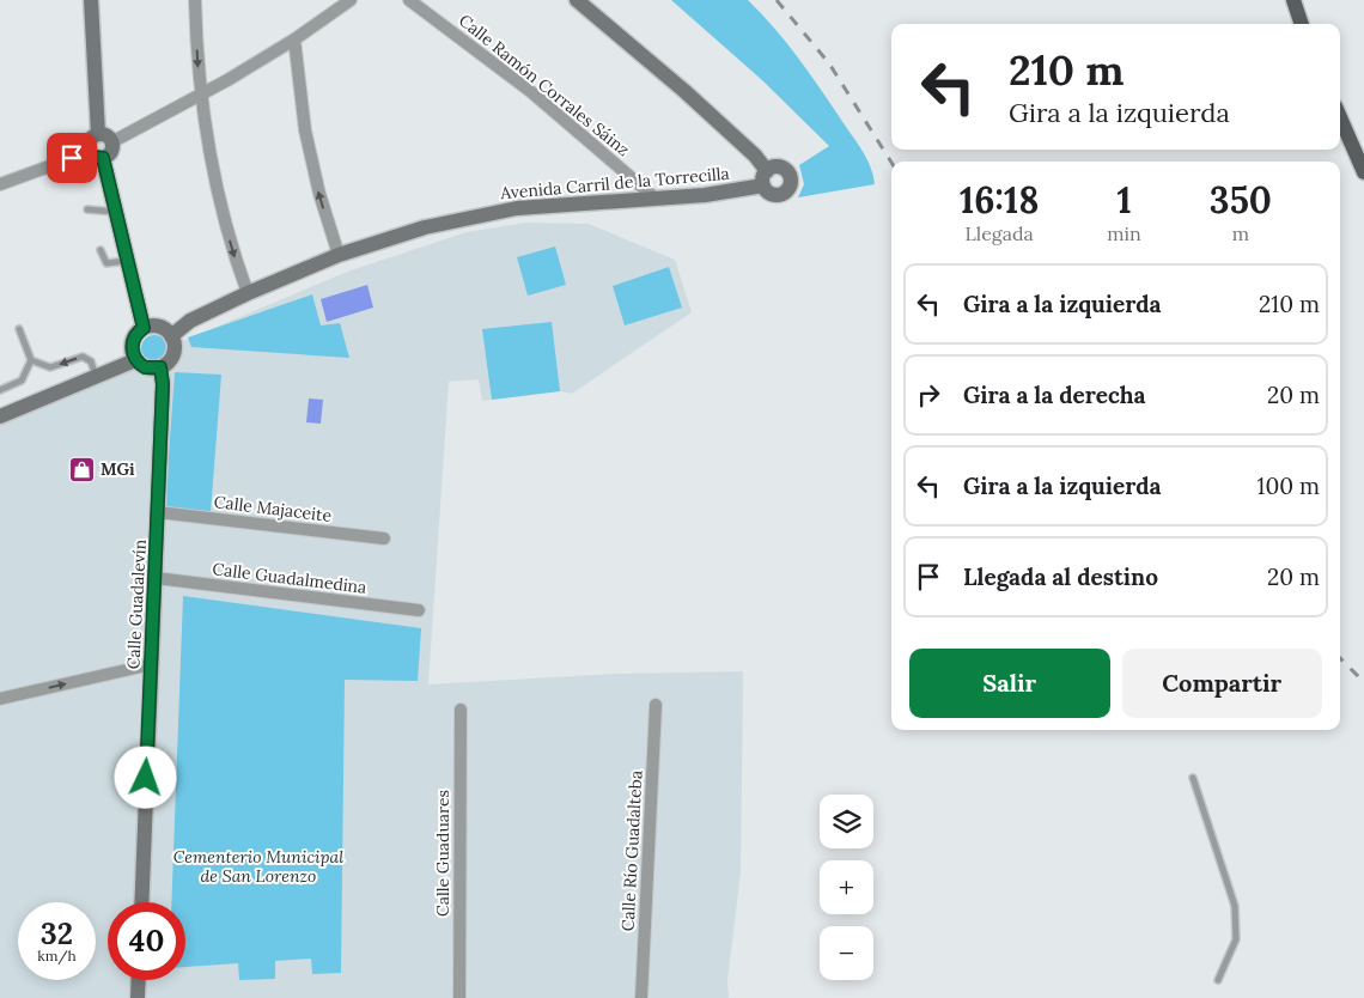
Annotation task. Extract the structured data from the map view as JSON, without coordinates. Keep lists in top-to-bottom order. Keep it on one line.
{"streets":{"street":["Calle Ramón Corrales Sáinz","Avenida Carril de la Torrecilla","Calle Majaceite","Calle Guadalmedina","Calle Guadalevín","Calle Río Guadalteba","Calle Guaduares"]},"crossings":[["Calle Ramón Corrales Sáinz","Avenida Carril de la Torrecilla"],["Avenida Carril de la Torrecilla","Calle Guadalevín"],["Calle Majaceite","Calle Guadalevín"],["Calle Guadalmedina","Calle Guadalevín"]],"parks":["Cementerio Municipal de San Lorenzo"],"places":{"shop":["MGi"]},"page":{"turn":["210 m","Gira a la izquierda"],"eta":["16:18","Llegada","1","min","350","m"],"list":[{"name":"Gira a la izquierda","value":"210 m"},{"name":"Gira a la derecha","value":"20 m"},{"name":"Gira a la izquierda","value":"100 m"},{"name":"Llegada al destino","value":"20 m"}],"buttons":["Salir","Compartir"],"map_buttons":["+","−"],"speed":"32 km/h","limit":"40"}}
